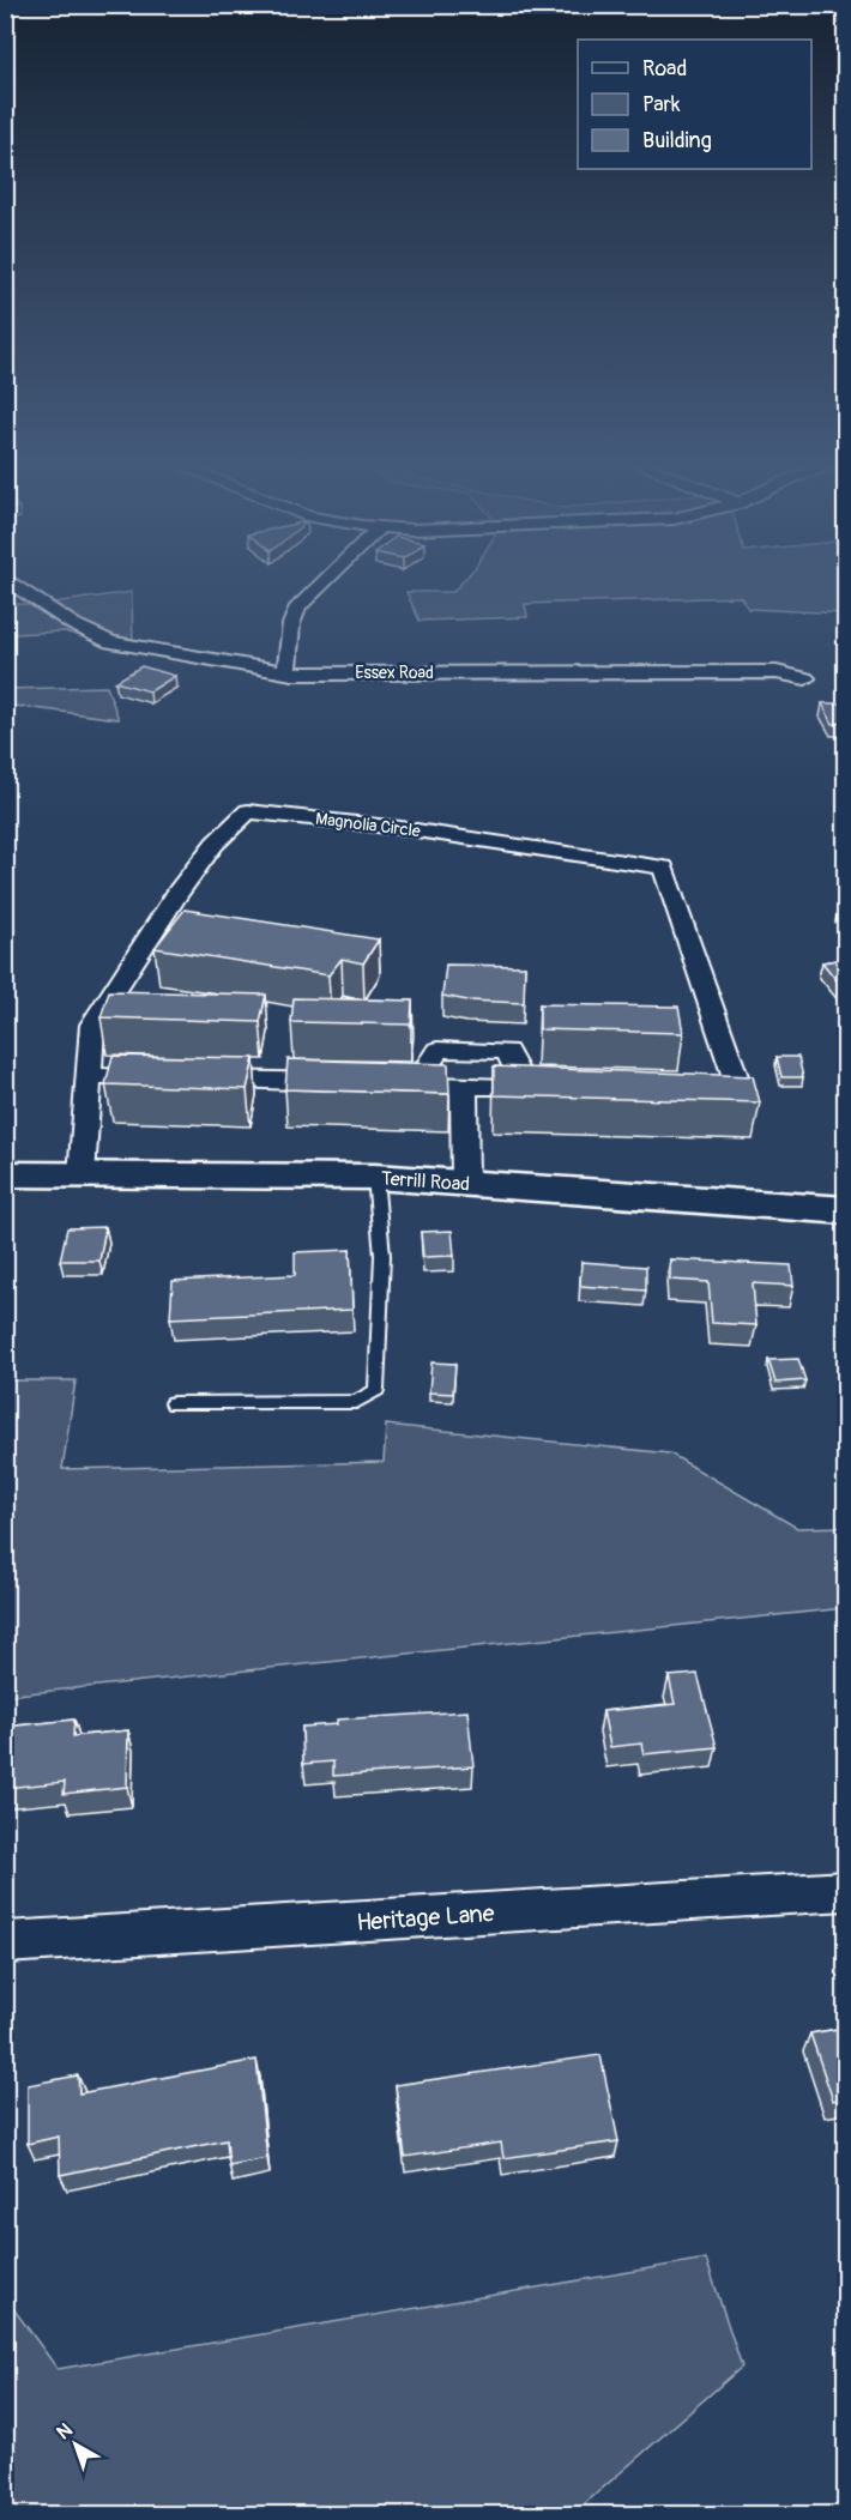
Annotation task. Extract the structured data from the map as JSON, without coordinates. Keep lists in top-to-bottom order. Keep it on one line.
{"streets":{"street":["Essex Road","Magnolia Circle","Terrill Road","Heritage Lane"]},"crossings":[["Magnolia Circle","Terrill Road"]],"legend":["Road","Park","Building"],"north":"top left"}
